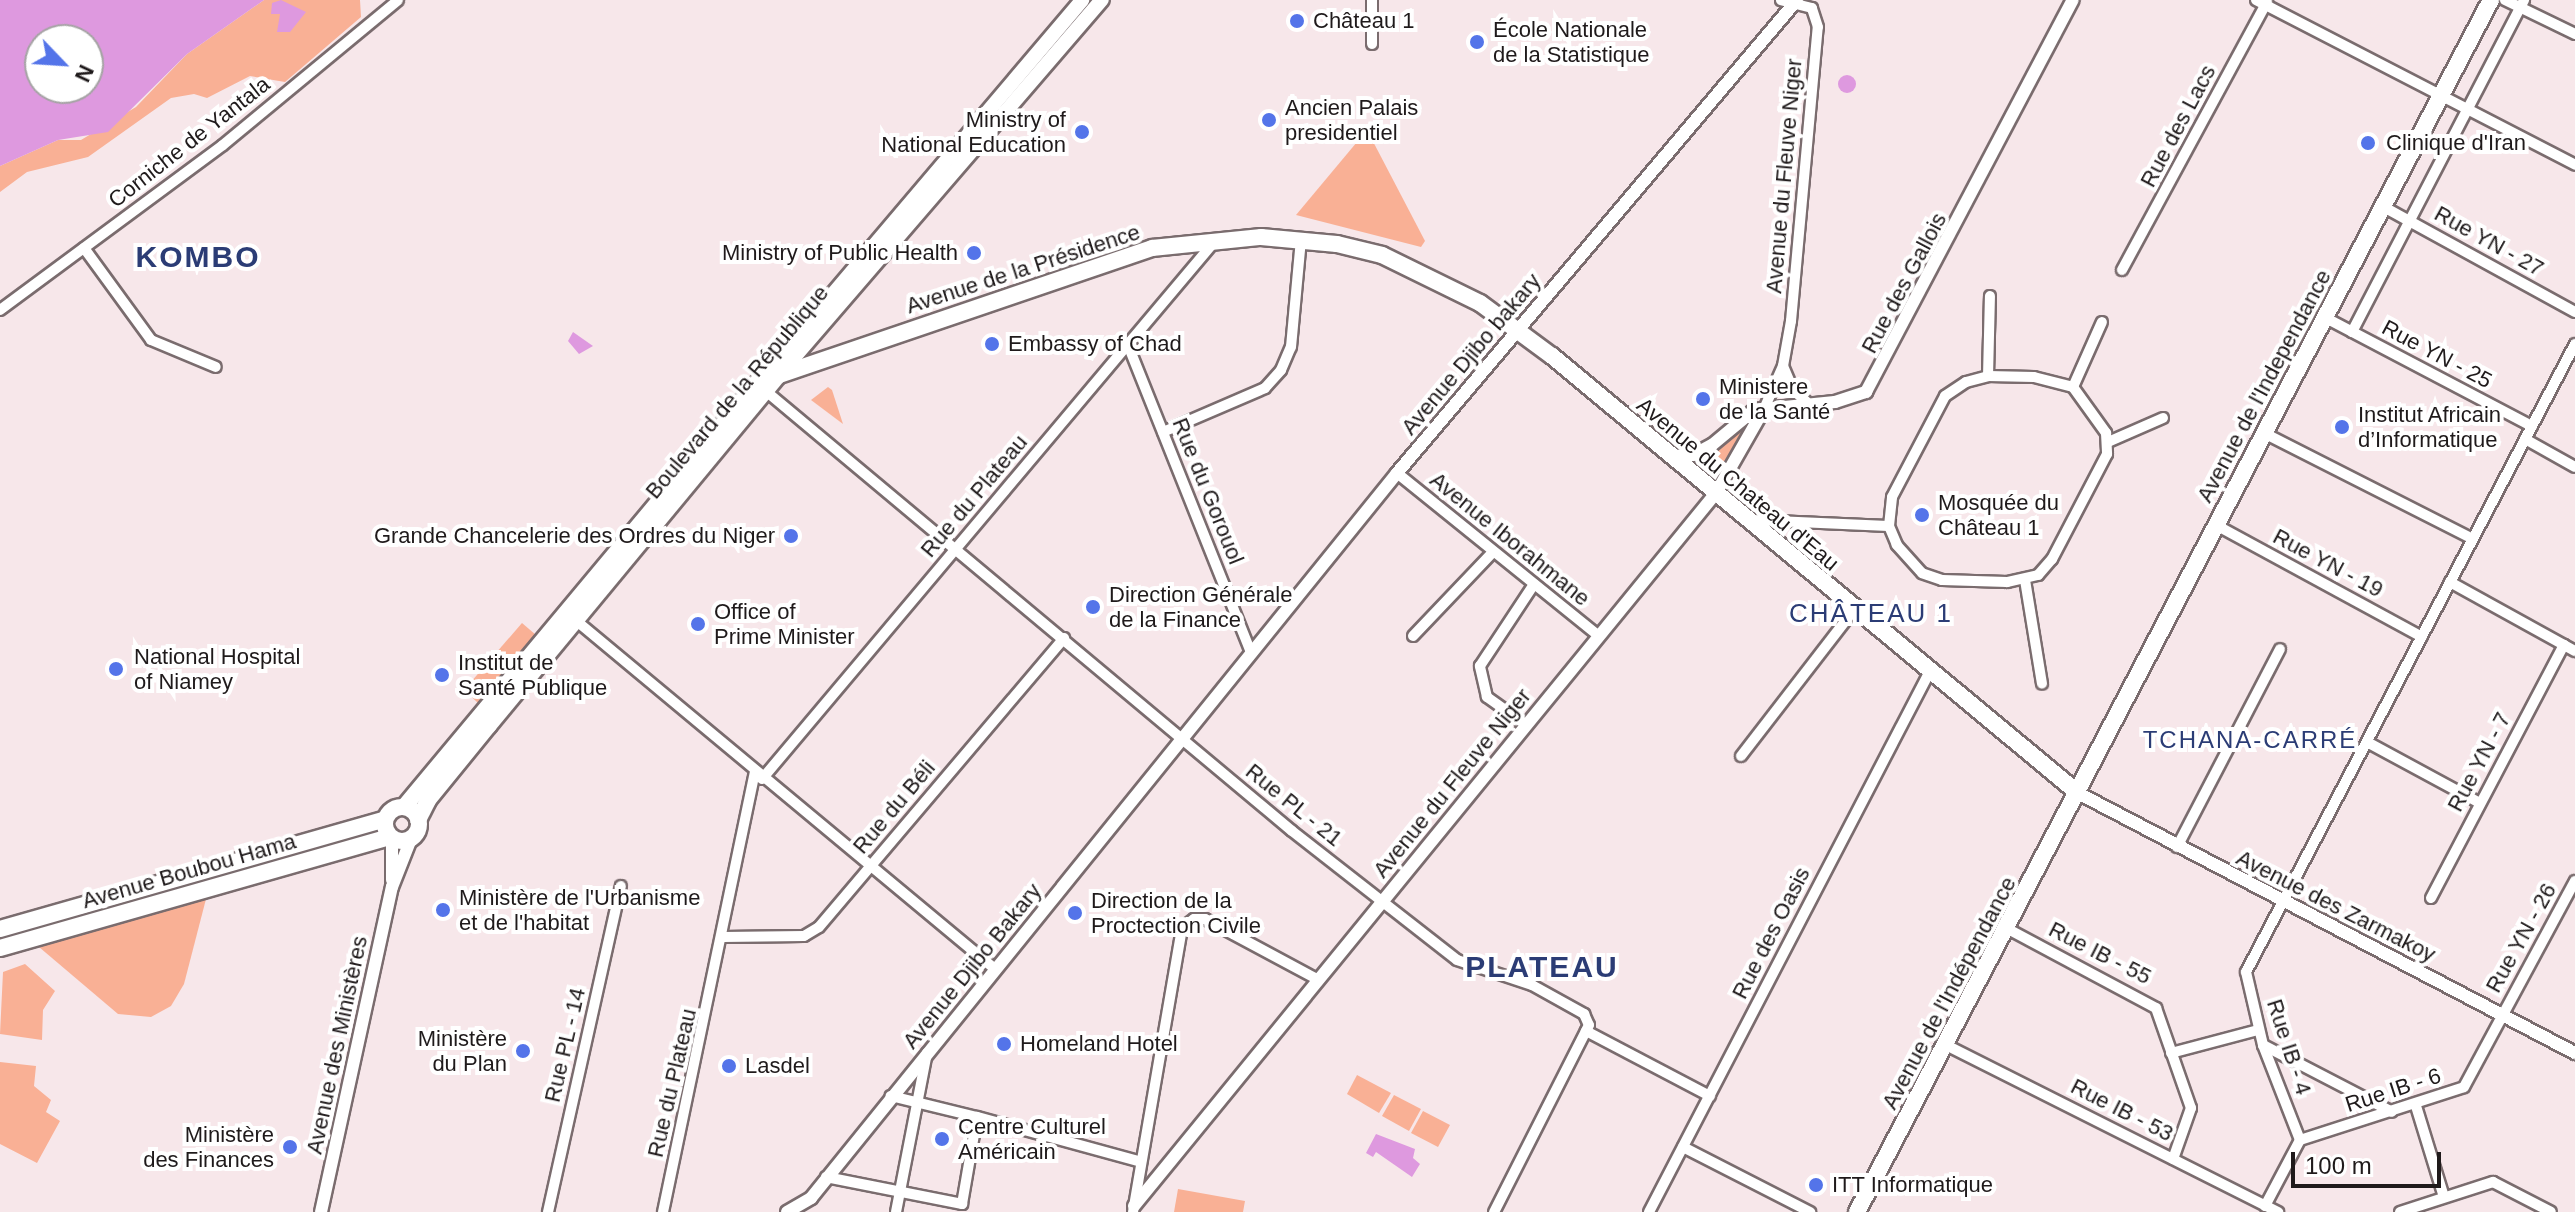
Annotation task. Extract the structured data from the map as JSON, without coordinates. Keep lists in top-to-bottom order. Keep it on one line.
{"streets":{"main road":["Avenue de la Présidence","Avenue de l'Independance","Boulevard de la République","Avenue du Chateau d'Eau","Avenue Boubou Hama","Avenue de l'Indépendance"],"street":["Rue des Lacs","Corniche de Yantala","Avenue du Fleuve Niger","Rue YN - 27","Rue des Gallois","Avenue Djibo bakary","Rue YN - 25","Rue du Gorouol","Rue du Plateau","Avenue Iborahmane","Rue YN - 19","Rue YN - 7","Rue PL - 21","Rue du Béli","Avenue des Zarmakoy","Rue des Oasis","Rue YN - 26","Rue IB - 55","Avenue Djibo Bakary","Avenue des Ministères","Rue PL - 14","Rue IB - 4","Rue IB - 6","Rue IB - 53"]},"crossings":[["Avenue du Fleuve Niger","Rue des Gallois"],["Avenue du Fleuve Niger","Avenue Djibo bakary"],["Avenue du Fleuve Niger","Avenue du Chateau d'Eau"],["Avenue du Fleuve Niger","Avenue Iborahmane"],["Avenue du Fleuve Niger","Rue PL - 21"],["Rue YN - 27","Avenue de l'Independance"],["Avenue de la Présidence","Avenue Djibo bakary"],["Avenue de la Présidence","Boulevard de la République"],["Avenue de la Présidence","Avenue du Chateau d'Eau"],["Avenue de la Présidence","Rue du Plateau"],["Avenue de la Présidence","Rue PL - 21"],["Rue des Gallois","Avenue du Chateau d'Eau"],["Avenue Djibo bakary","Avenue du Chateau d'Eau"],["Avenue Djibo bakary","Rue du Gorouol"],["Avenue Djibo bakary","Avenue Iborahmane"],["Avenue Djibo bakary","Rue PL - 21"],["Avenue Djibo bakary","Avenue Djibo Bakary"],["Rue YN - 25","Avenue de l'Independance"],["Rue YN - 25","Rue IB - 4"],["Avenue de l'Independance","Avenue du Chateau d'Eau"],["Avenue de l'Independance","Rue YN - 19"],["Avenue de l'Independance","Avenue des Zarmakoy"],["Avenue de l'Independance","Avenue de l'Indépendance"],["Boulevard de la République","Rue PL - 21"],["Boulevard de la République","Avenue Boubou Hama"],["Boulevard de la République","Avenue des Ministères"],["Avenue du Chateau d'Eau","Avenue des Zarmakoy"],["Avenue du Chateau d'Eau","Rue des Oasis"],["Avenue du Chateau d'Eau","Avenue de l'Indépendance"],["Rue du Gorouol","Rue du Plateau"],["Rue du Plateau","Rue PL - 21"],["Rue du Plateau","Rue du Béli"],["Rue YN - 19","Rue IB - 4"],["Rue PL - 21","Rue du Béli"],["Rue PL - 21","Avenue Djibo Bakary"],["Avenue Boubou Hama","Avenue des Ministères"],["Avenue des Zarmakoy","Rue YN - 26"],["Avenue des Zarmakoy","Avenue de l'Indépendance"],["Avenue des Zarmakoy","Rue IB - 4"],["Avenue des Zarmakoy","Rue IB - 6"],["Rue YN - 26","Rue IB - 6"],["Rue IB - 55","Avenue de l'Indépendance"],["Rue IB - 55","Rue IB - 53"],["Avenue de l'Indépendance","Rue IB - 53"],["Rue IB - 4","Rue IB - 6"]],"districts":["KOMBO","CHÂTEAU 1","TCHANA-CARRÉ","PLATEAU"],"places":["Château 1","École Nationale de la Statistique","Ancien Palais presidentiel","Ministry of National Education","Clinique d'Iran","Ministry of Public Health","Embassy of Chad","Ministere de la Santé","Institut Africain d’Informatique","Mosquée du Château 1","Grande Chancelerie des Ordres du Niger","Direction Générale de la Finance","Office of Prime Minister","National Hospital of Niamey","Institut de Santé Publique","Ministère de l'Urbanisme et de l'habitat","Direction de la Proctection Civile","Homeland Hotel","Ministère du Plan","Lasdel","Centre Culturel Américain","Ministère des Finances","ITT Informatique"],"scale_bar":"100 m","north":"bottom right"}
